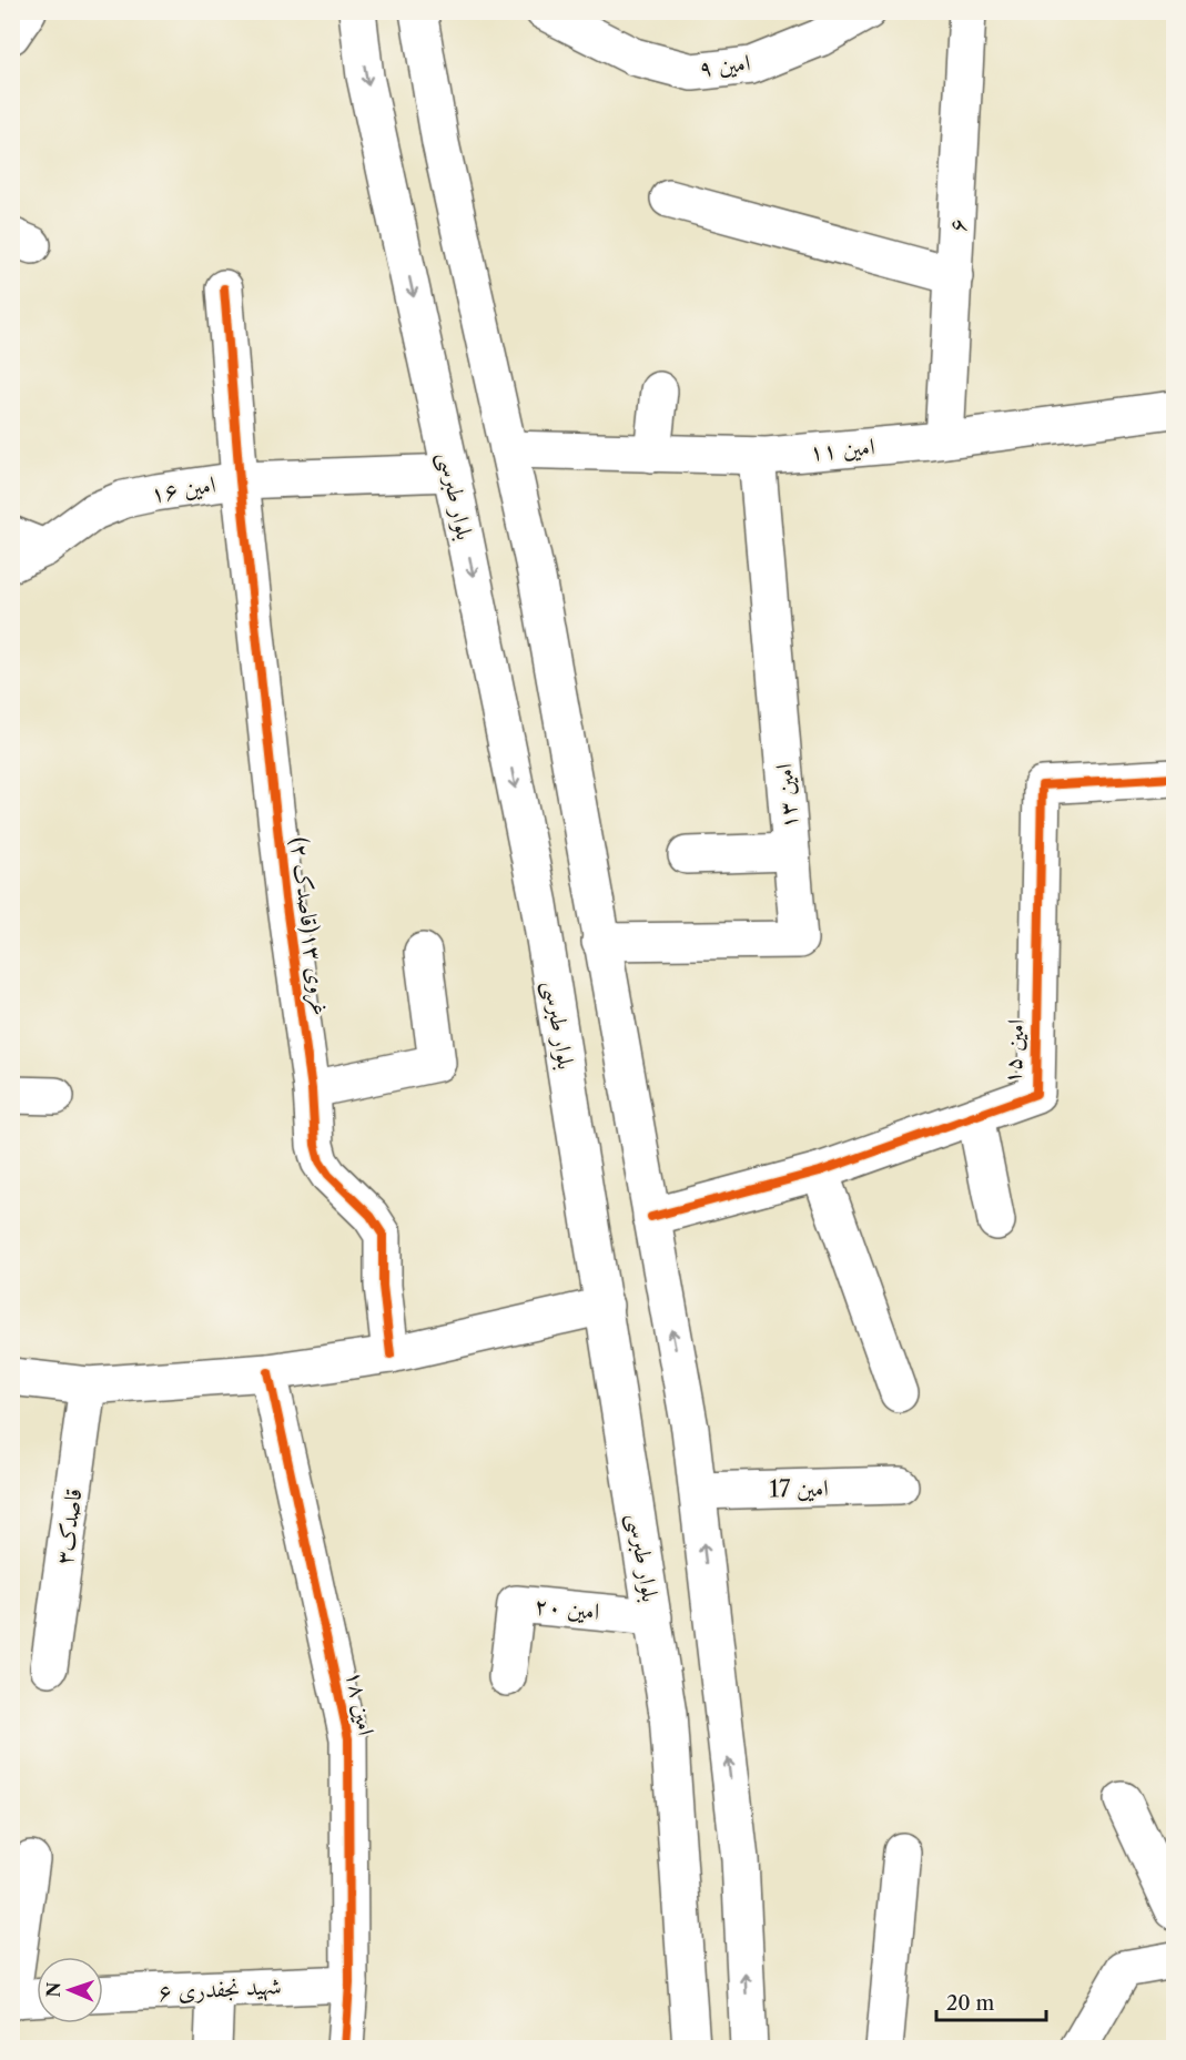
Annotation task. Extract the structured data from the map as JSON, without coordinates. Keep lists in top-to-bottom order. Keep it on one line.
{"streets":{"street":["امین ۹","۶","امین ۱۱","امین ۱۶","بلوار طبرسی","امین ۱۳","غروی ۱۳(قاصدک ۲)","امین ۱۵","امین 17","قاصدک۳","امین ۲۰","امین ۱۸","شهید نجفدری ۶"]},"crossings":[["۶","امین ۱۱"],["امین ۱۱","امین ۱۳"],["امین ۱۶","بلوار طبرسی"],["امین ۱۶","غروی ۱۳(قاصدک ۲)"],["بلوار طبرسی","امین ۲۰"],["امین ۱۸","شهید نجفدری ۶"]],"scale_bar":"20 m","north":"left"}
